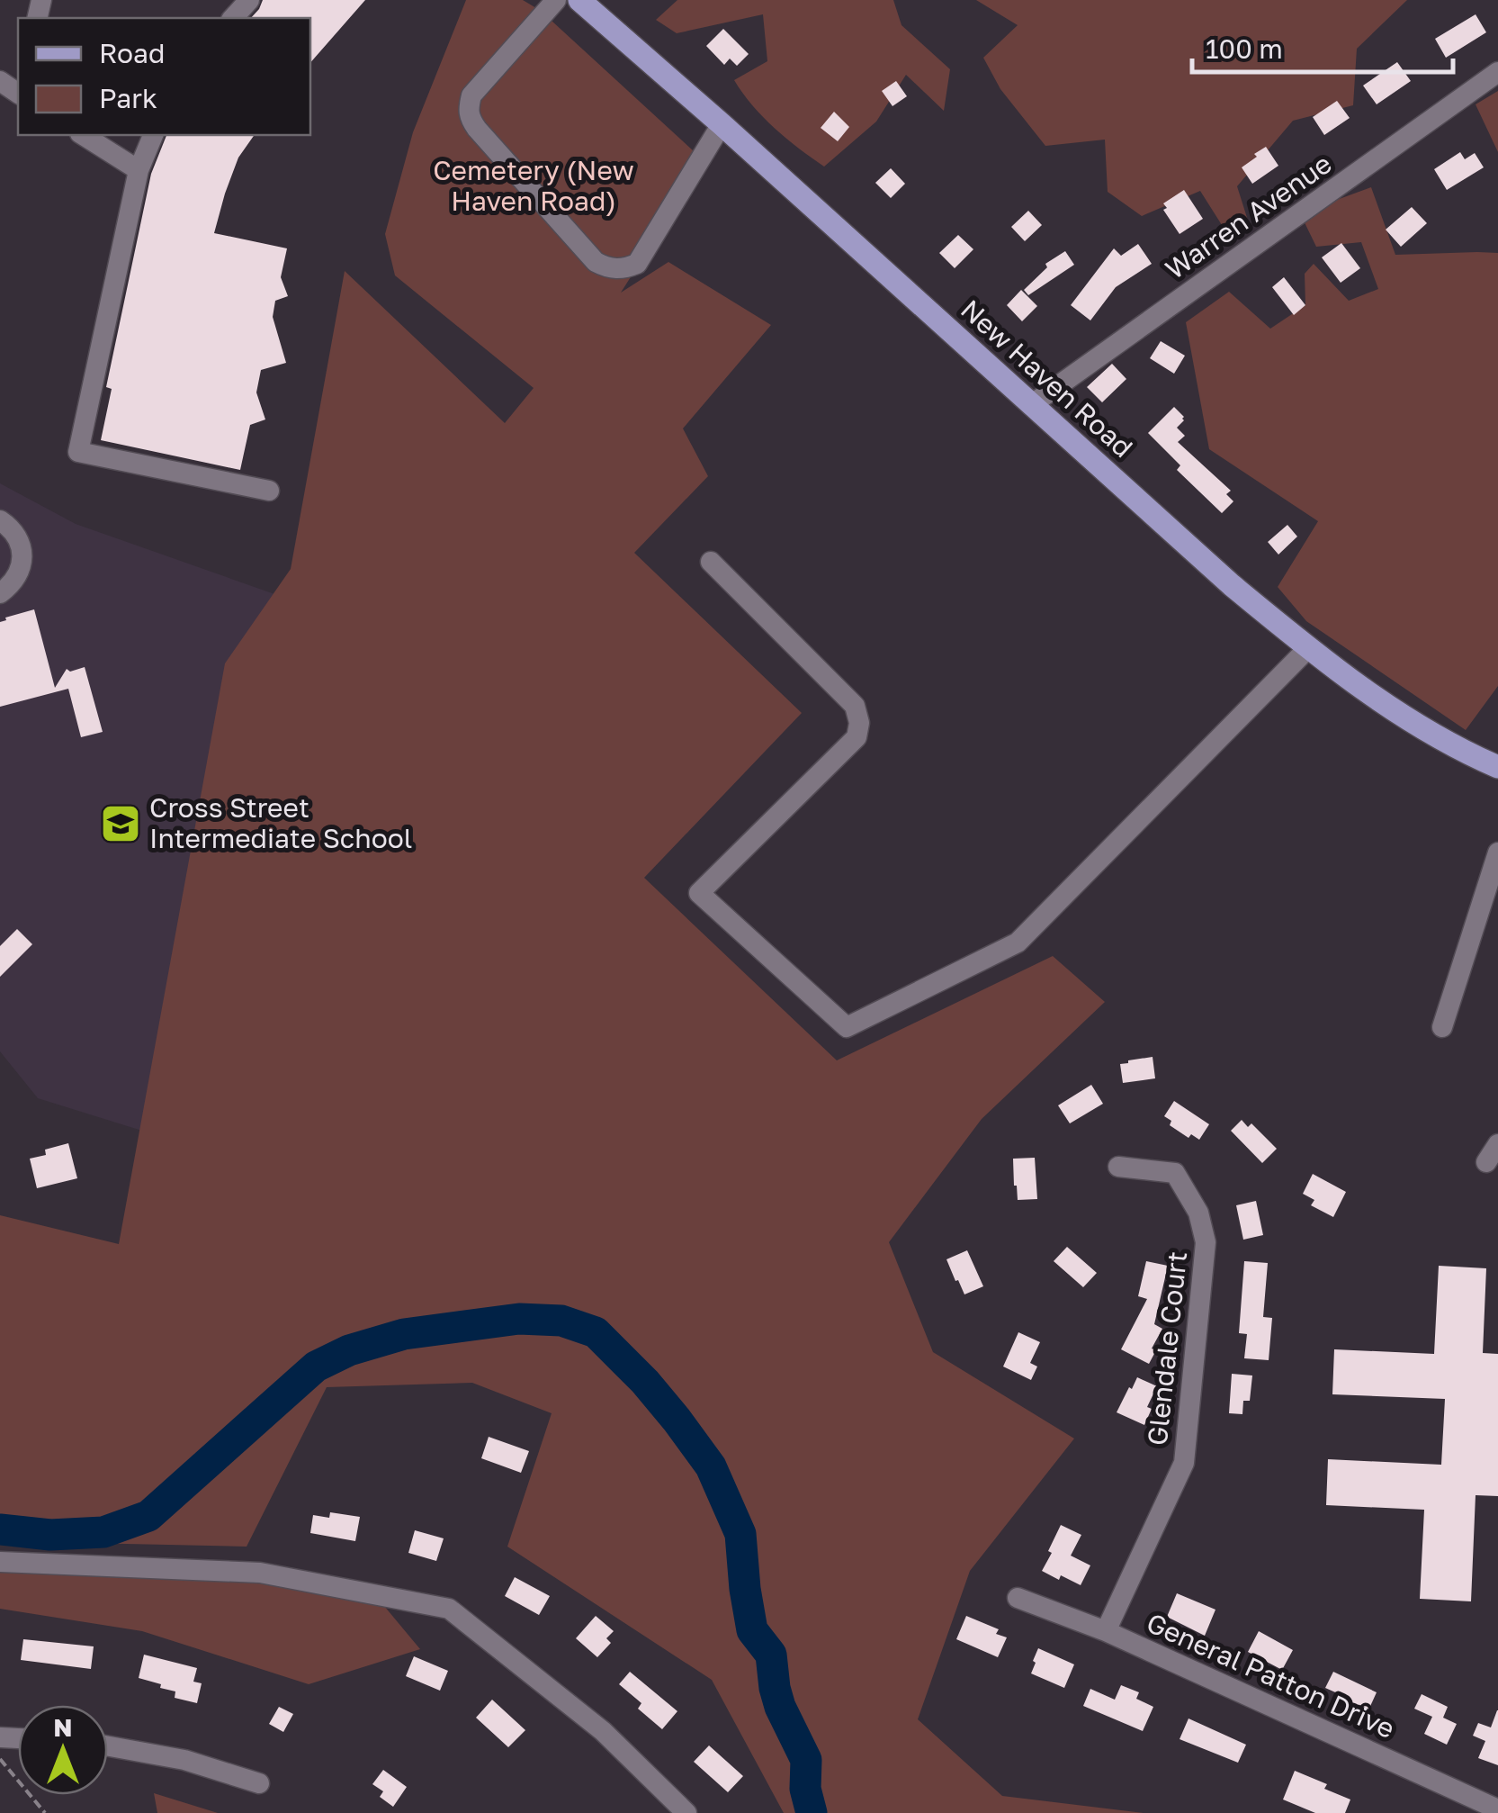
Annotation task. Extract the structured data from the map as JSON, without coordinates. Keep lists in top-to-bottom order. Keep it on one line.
{"streets":{"main road":["New Haven Road"],"street":["Warren Avenue","Glendale Court","General Patton Drive"]},"crossings":[["Warren Avenue","New Haven Road"],["Glendale Court","General Patton Drive"]],"parks":["Cemetery (New Haven Road)"],"places":{"school or university":["Cross Street Intermediate School"]},"legend":["Road","Park"],"scale_bar":"100 m","north":"top"}
